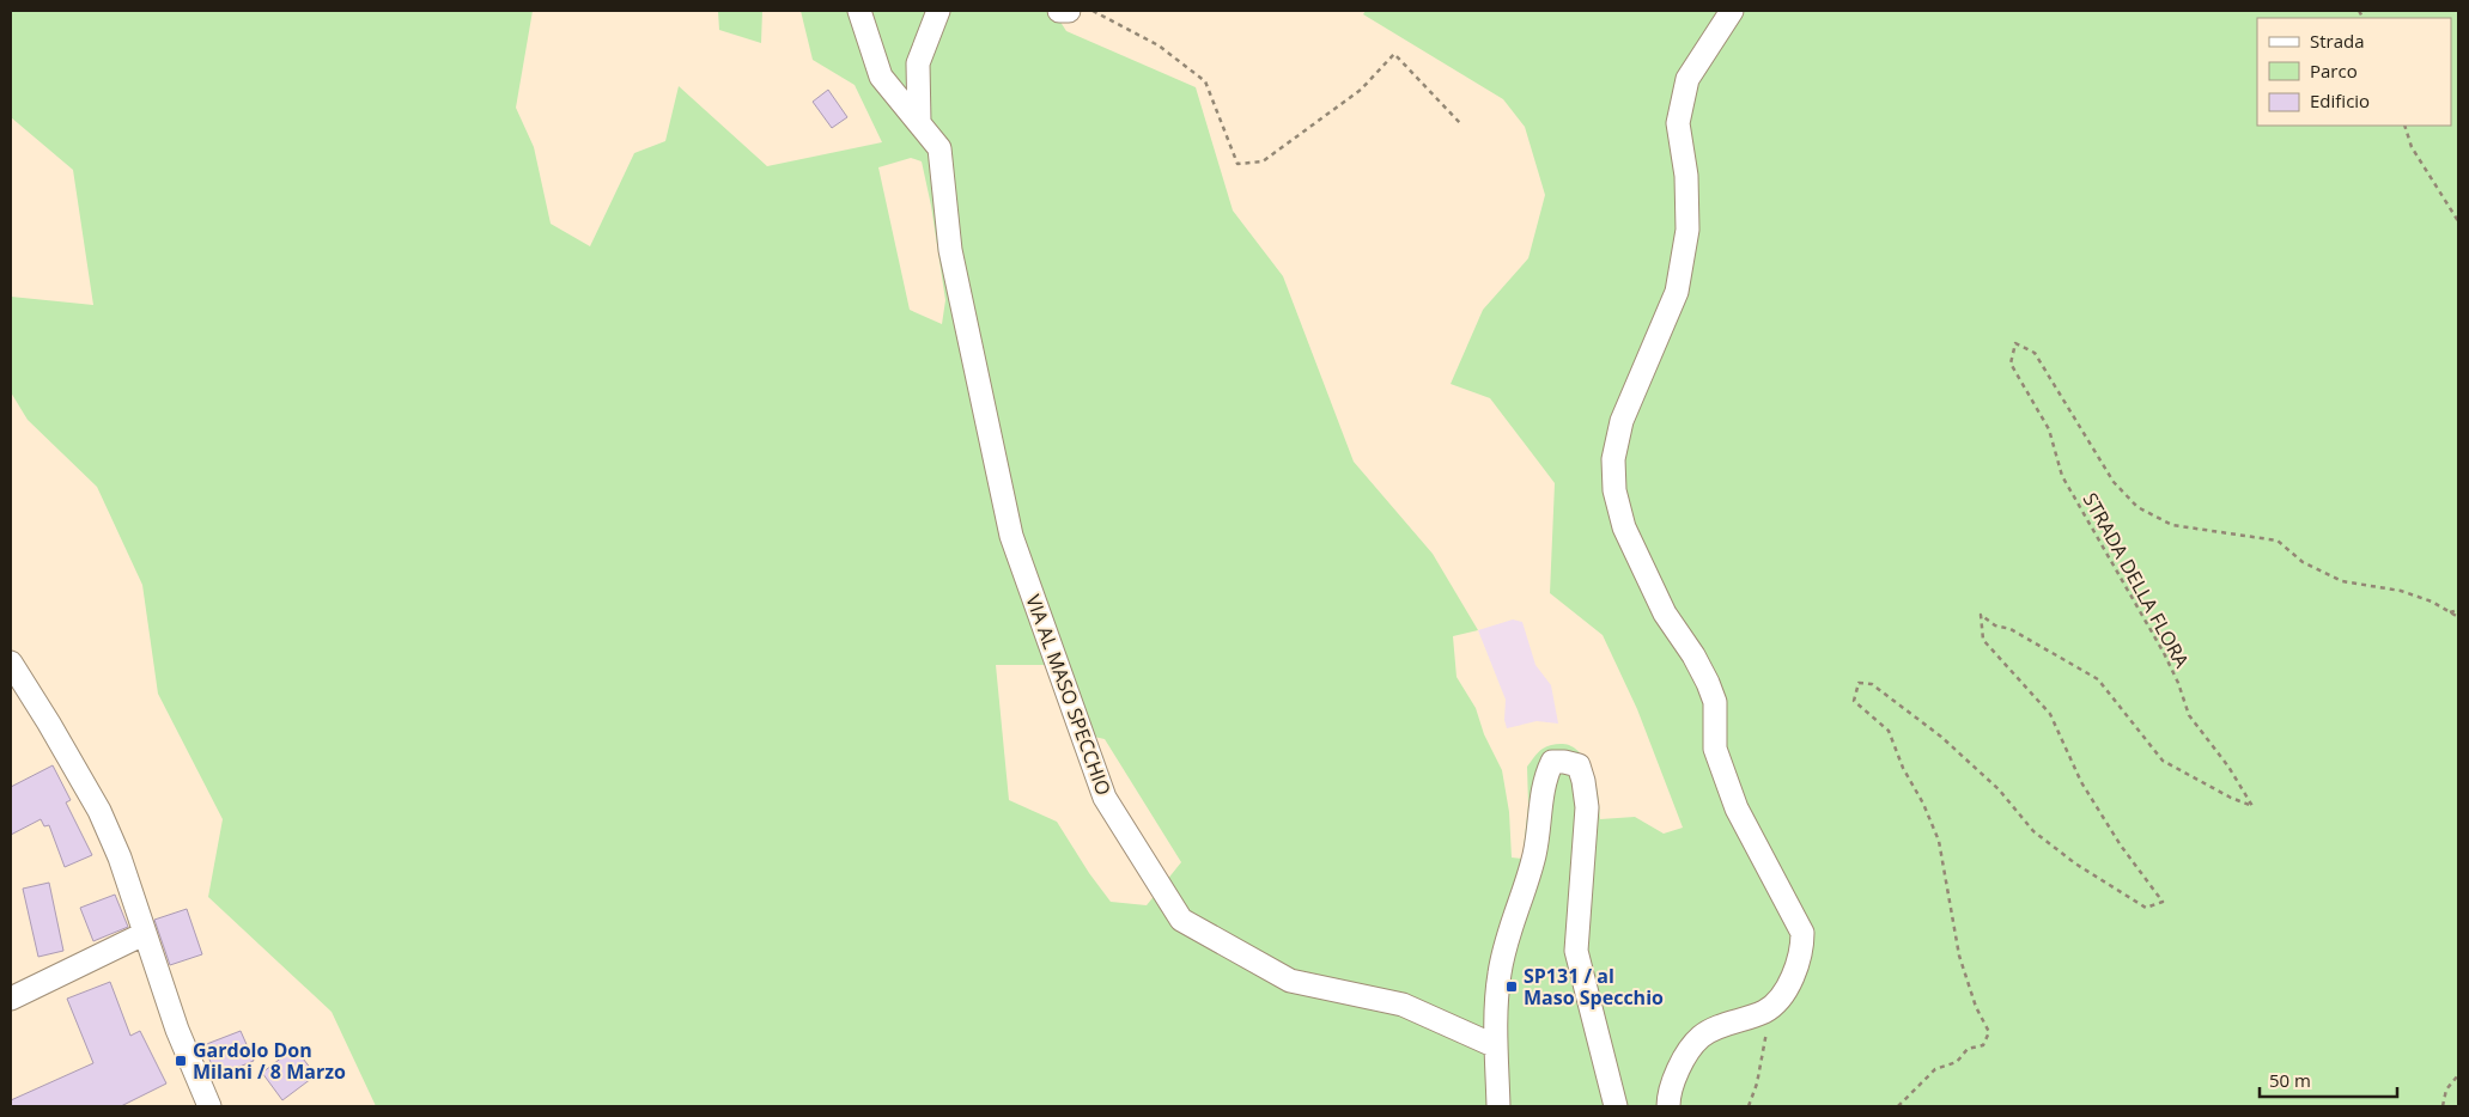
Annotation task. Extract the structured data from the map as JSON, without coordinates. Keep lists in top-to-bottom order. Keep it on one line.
{"streets":{"street":["VIA AL MASO SPECCHIO"],"path":["STRADA DELLA FLORA"]},"places":{"transit":["SP131 / al Maso Specchio","Gardolo Don Milani / 8 Marzo"]},"legend":["Strada","Parco","Edificio"],"scale_bar":"50 m"}
